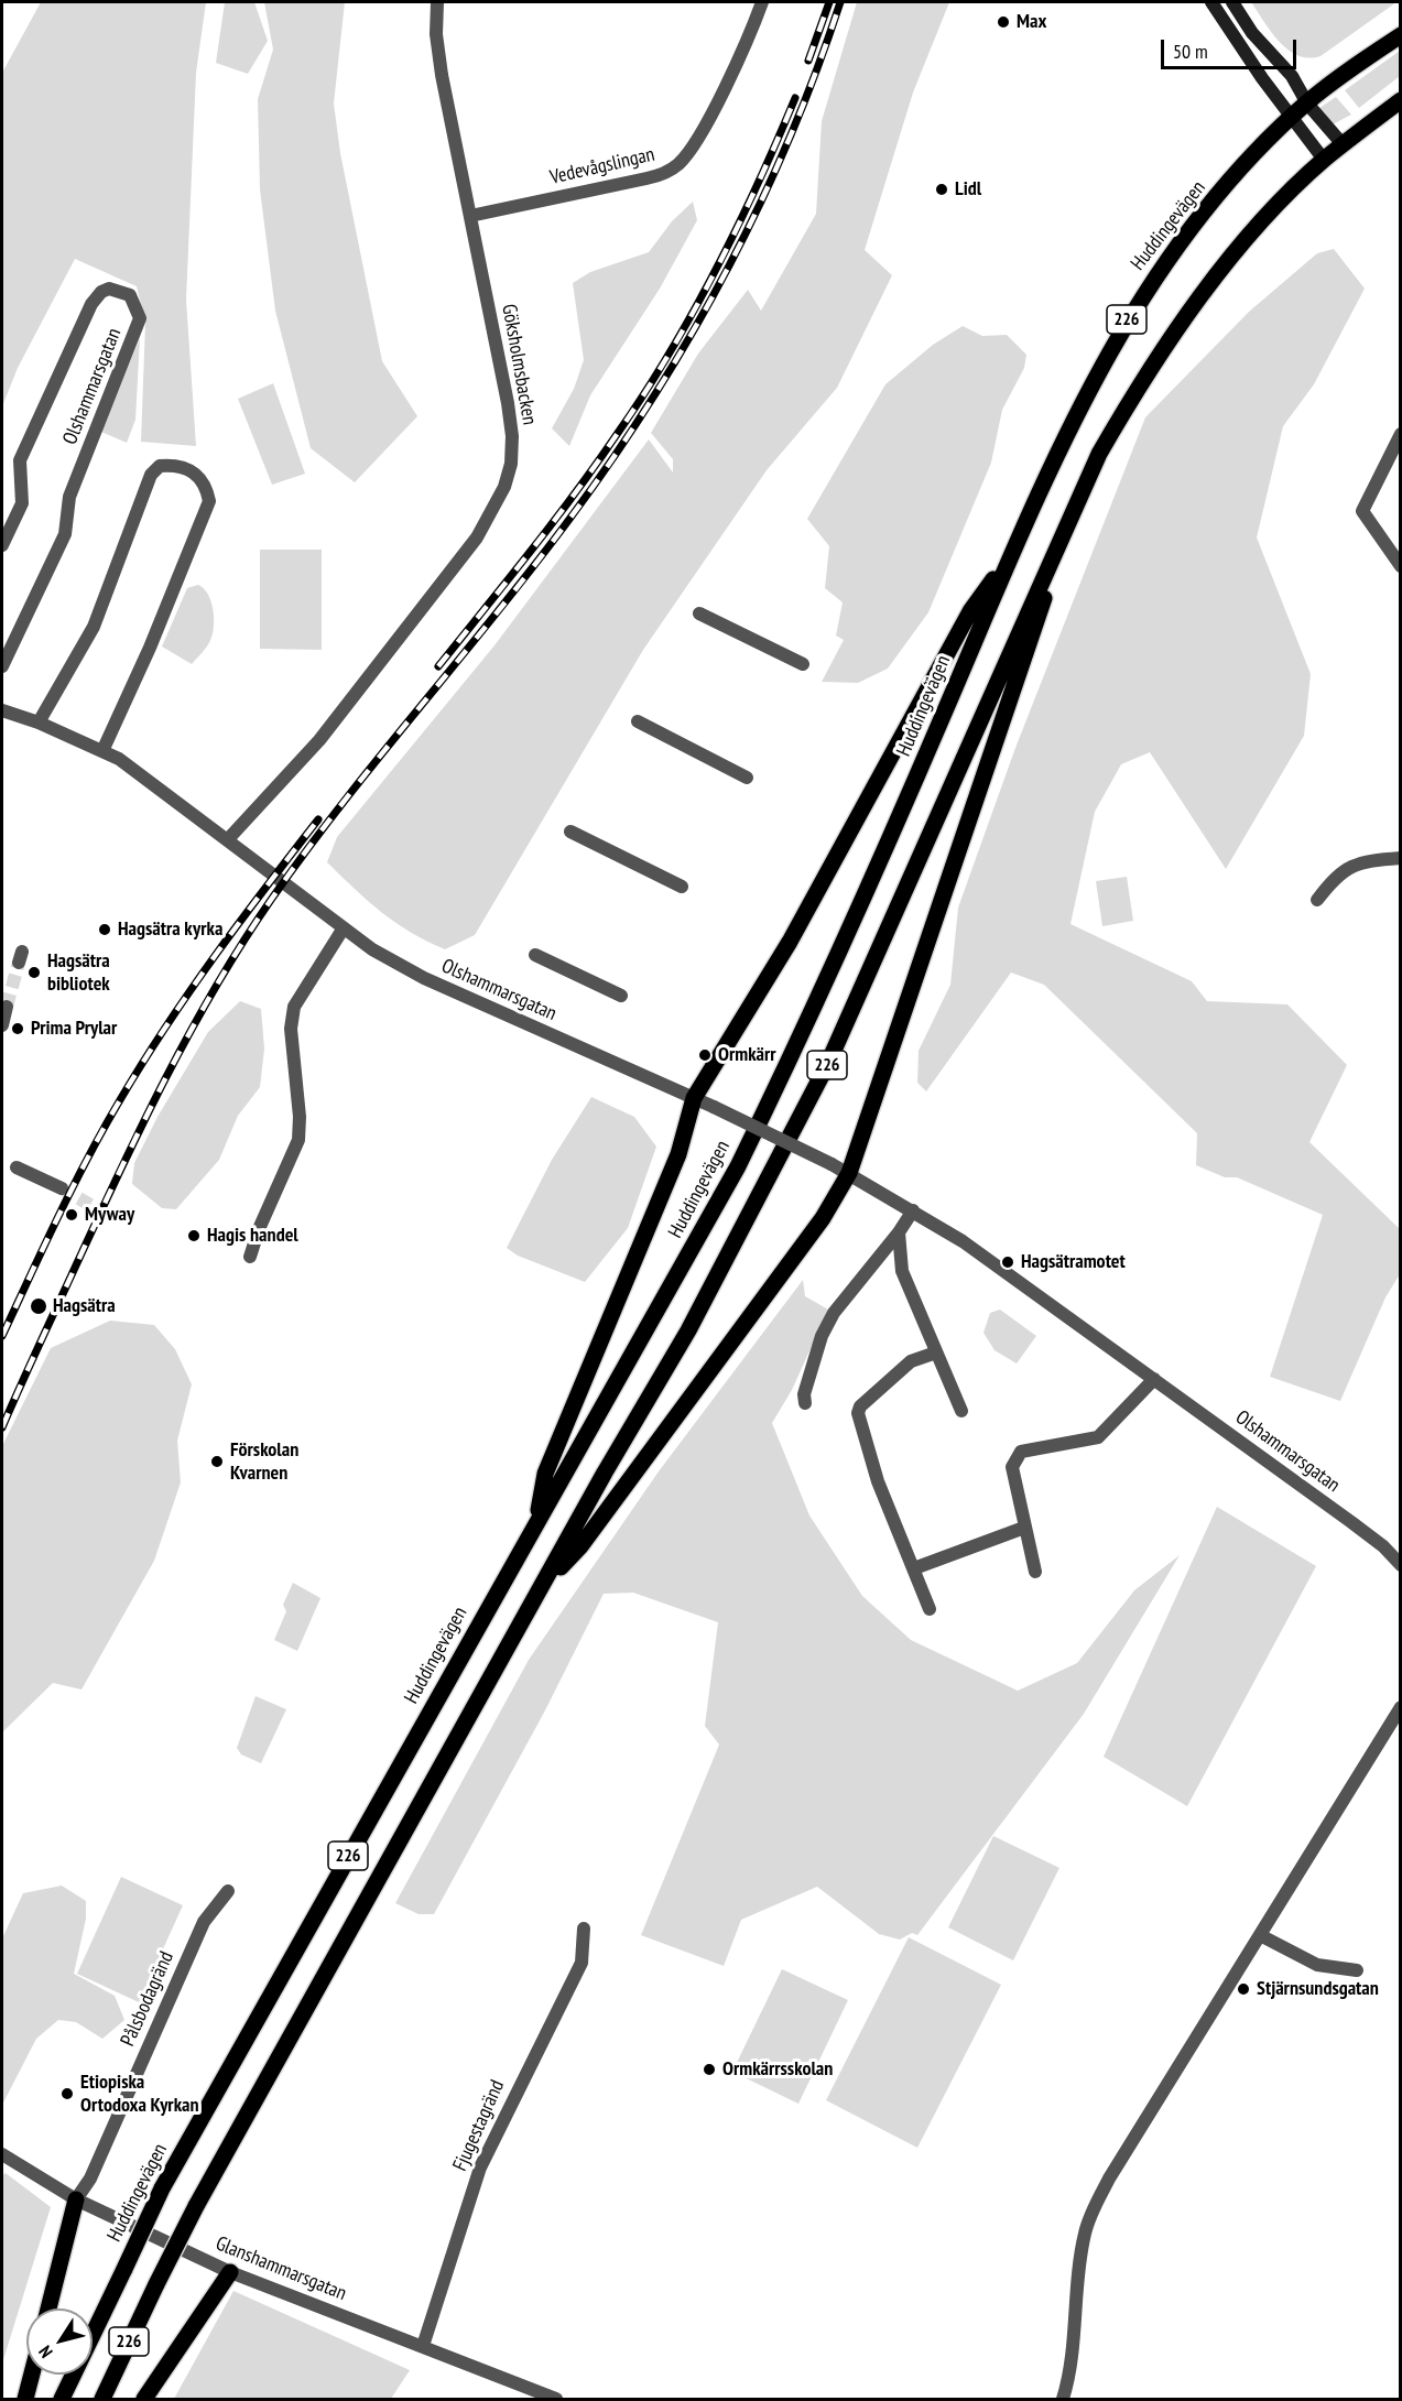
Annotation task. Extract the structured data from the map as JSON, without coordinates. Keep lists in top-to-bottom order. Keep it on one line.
{"streets":{"main road":["Huddingevägen","226"],"street":["Vedevågslingan","Göksholmsbacken","Olshammarsgatan","Pålsbodagränd","Fjugestagränd","Glanshammarsgatan"]},"crossings":[["Vedevågslingan","Göksholmsbacken"],["Göksholmsbacken","Olshammarsgatan"],["Pålsbodagränd","Glanshammarsgatan"],["Fjugestagränd","Glanshammarsgatan"]],"places":["Max","Lidl","Hagsätra kyrka","Hagsätra bibliotek","Prima Prylar","Ormkärr","Myway","Hagis handel","Hagsätramotet","Hagsätra","Förskolan Kvarnen","Stjärnsundsgatan","Ormkärrsskolan","Etiopiska Ortodoxa Kyrkan"],"scale_bar":"50 m","north":"bottom left"}
